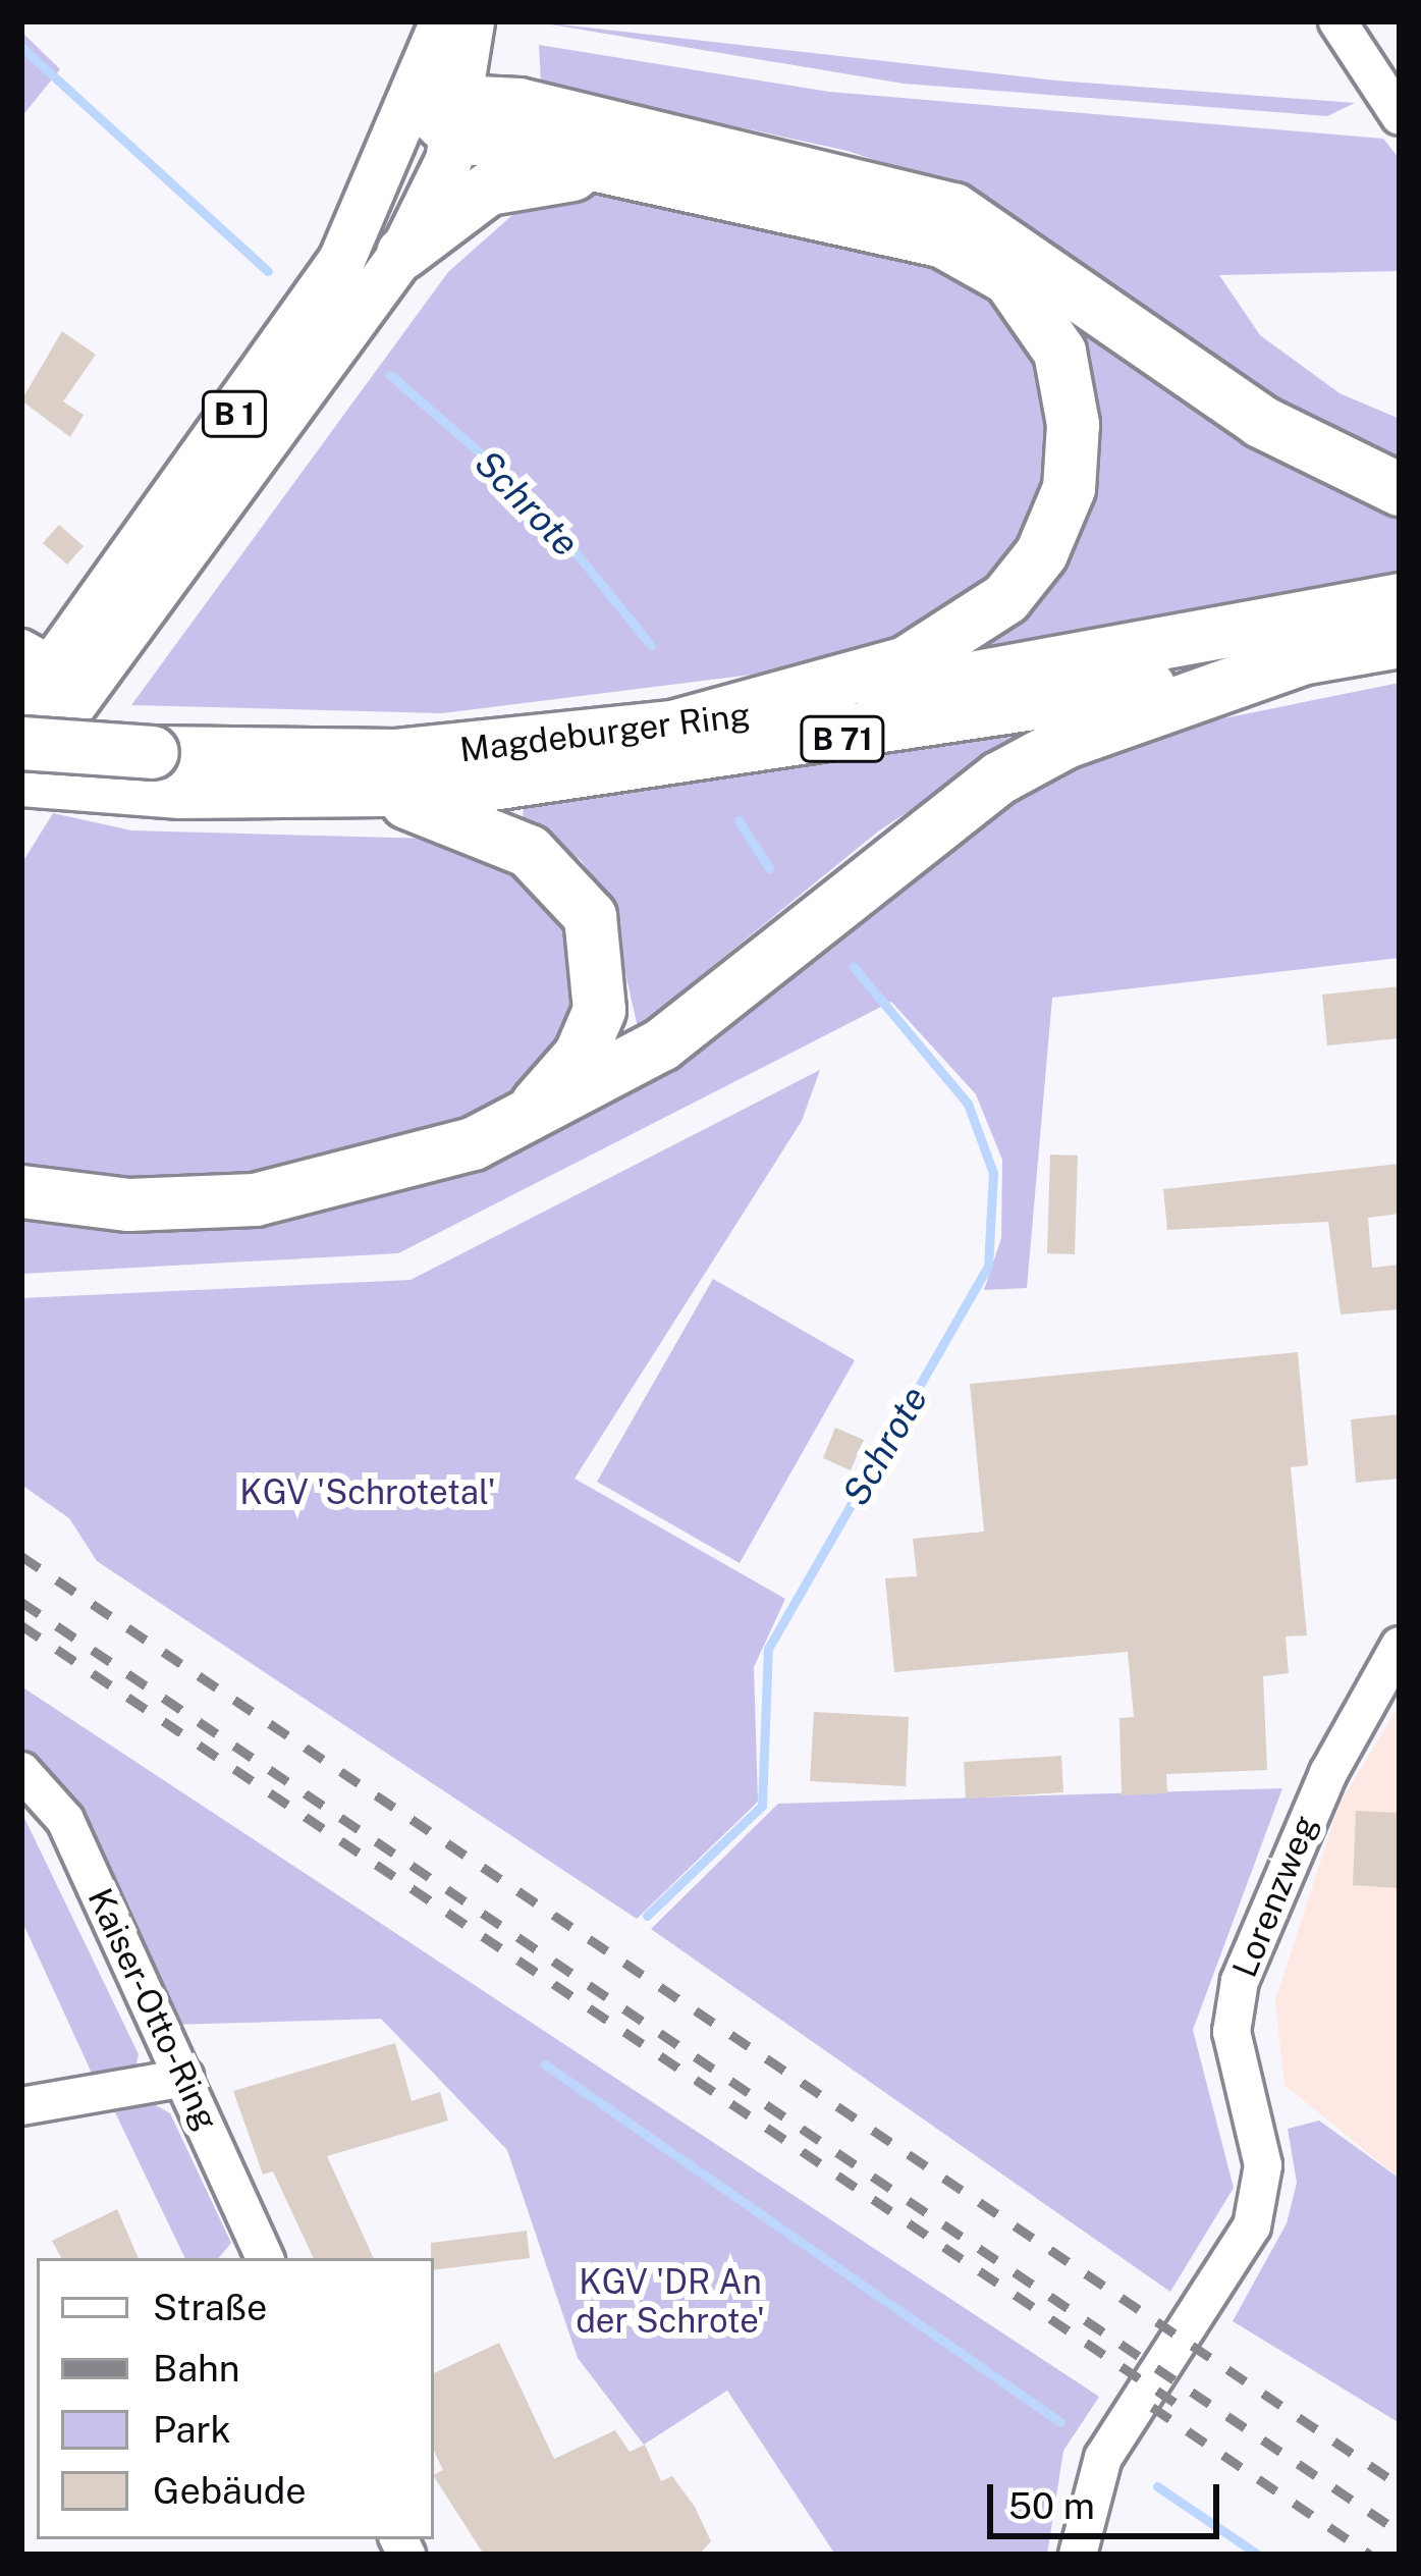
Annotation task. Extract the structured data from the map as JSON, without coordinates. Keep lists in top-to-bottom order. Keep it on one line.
{"streets":{"highway":["Magdeburger Ring","B 71"],"main road":["B 1"],"street":["Lorenzweg","Kaiser-Otto-Ring"]},"crossings":[["B 1","Magdeburger Ring"]],"water":["Schrote"],"parks":["KGV 'Schrotetal'","KGV 'DR An der Schrote'"],"legend":["Straße","Bahn","Park","Gebäude"],"scale_bar":"50 m"}
